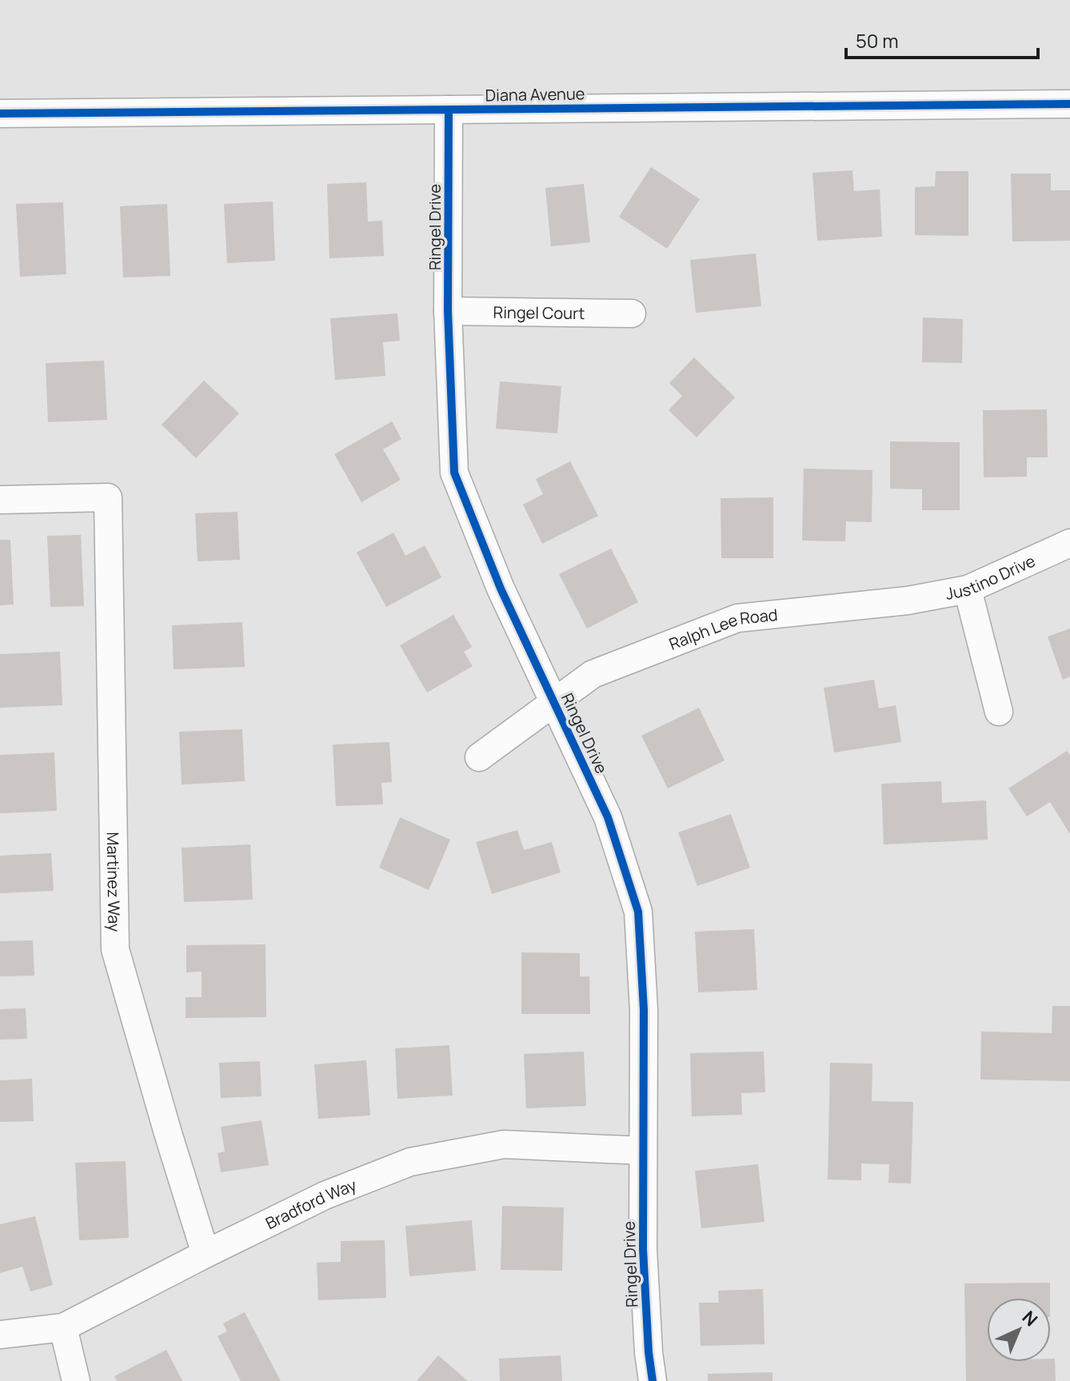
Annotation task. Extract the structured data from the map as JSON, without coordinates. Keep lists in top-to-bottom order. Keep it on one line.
{"streets":{"street":["Diana Avenue","Ringel Drive","Ringel Court","Justino Drive","Ralph Lee Road","Martinez Way","Bradford Way"]},"crossings":[["Diana Avenue","Ringel Drive"],["Ringel Drive","Ringel Court"],["Ringel Drive","Ralph Lee Road"],["Ringel Drive","Bradford Way"],["Justino Drive","Ralph Lee Road"],["Martinez Way","Bradford Way"]],"scale_bar":"50 m","north":"top right"}
